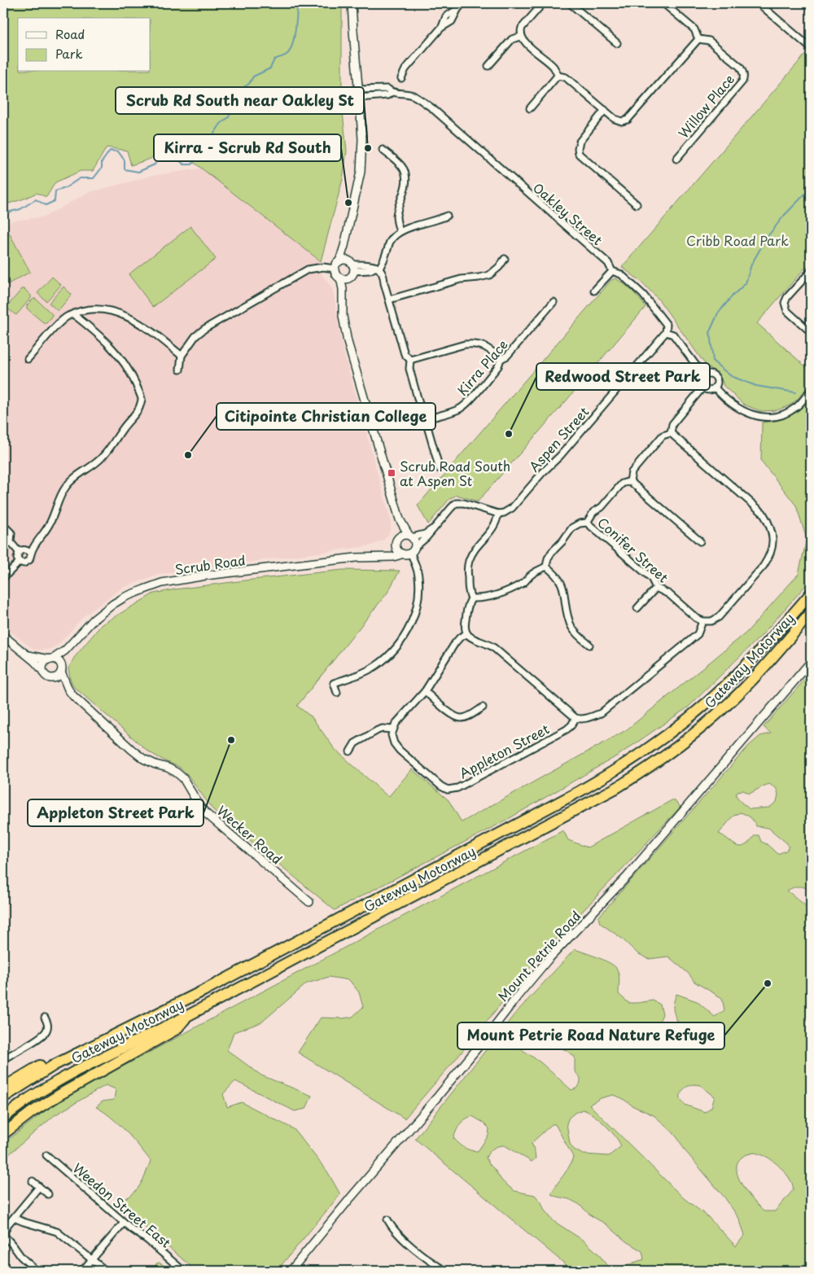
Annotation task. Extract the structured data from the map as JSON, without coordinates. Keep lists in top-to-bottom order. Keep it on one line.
{"streets":{"highway":["Gateway Motorway"],"street":["Willow Place","Oakley Street","Kirra Place","Aspen Street","Conifer Street","Scrub Road","Appleton Street","Wecker Road","Mount Petrie Road","Weedon Street East"]},"crossings":[["Oakley Street","Aspen Street"],["Scrub Road","Wecker Road"]],"parks":["Cribb Road Park"],"places":{"other":["Scrub Rd South near Oakley St","Kirra - Scrub Rd South","Redwood Street Park","Citipointe Christian College","Appleton Street Park","Mount Petrie Road Nature Refuge"],"transit":["Scrub Road South at Aspen St"]},"legend":["Road","Park"]}
